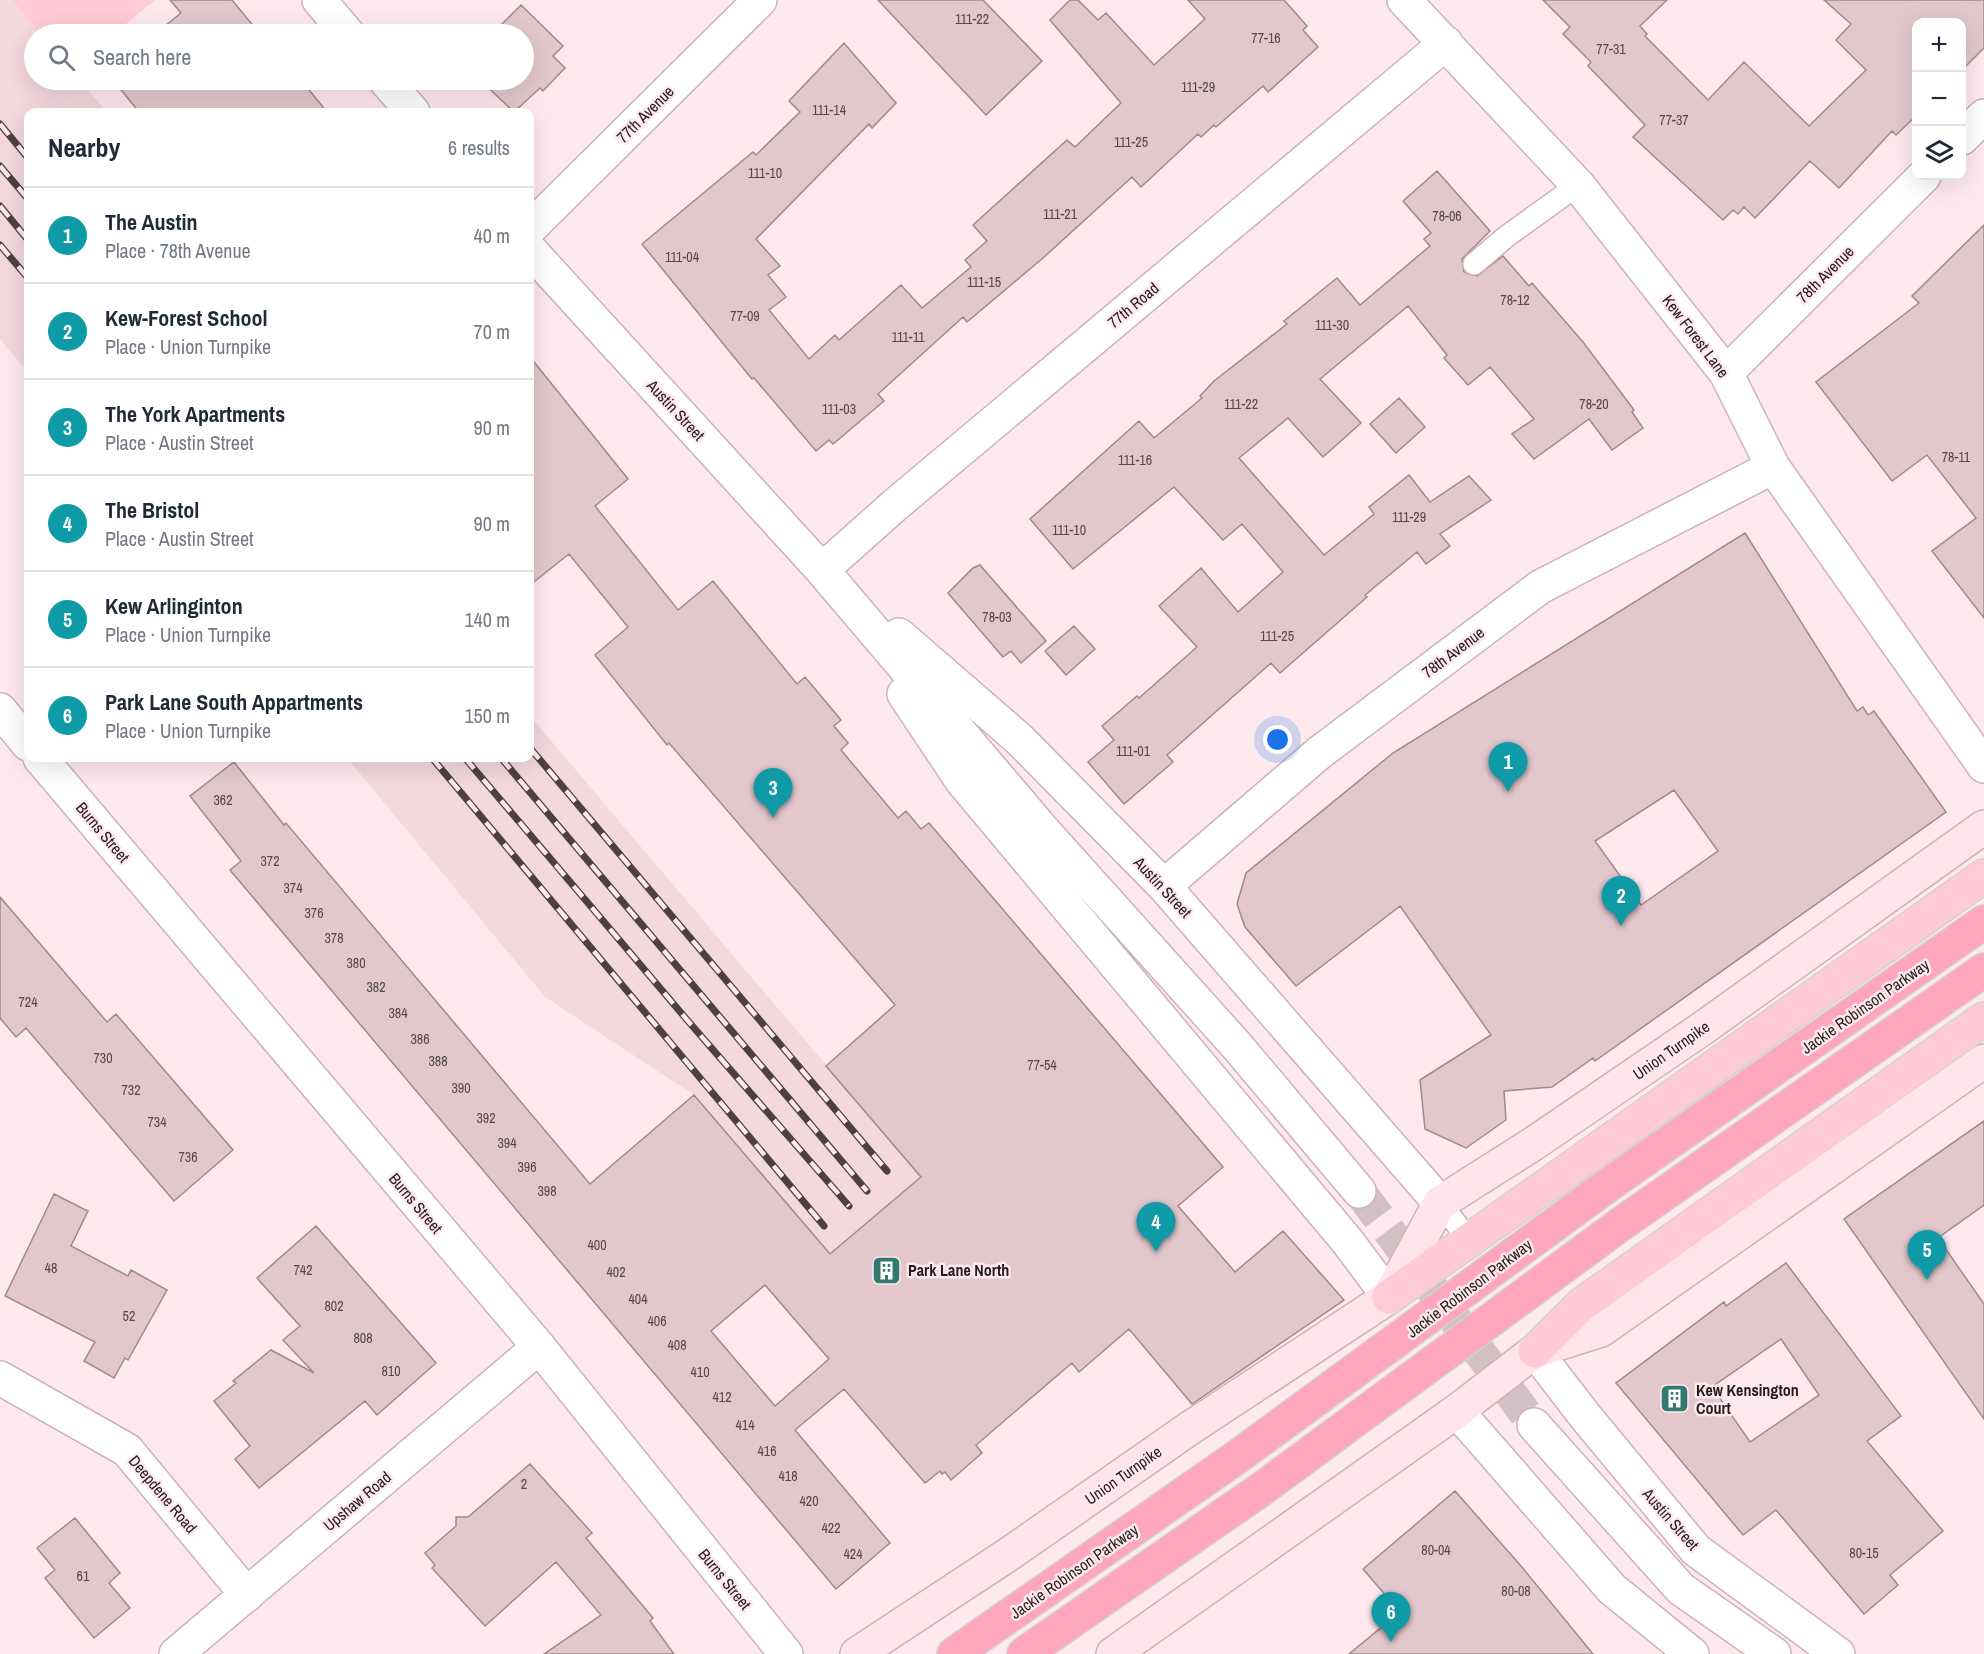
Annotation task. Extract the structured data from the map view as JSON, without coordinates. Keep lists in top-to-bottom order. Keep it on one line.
{"streets":{"highway":["Jackie Robinson Parkway"],"main road":["Union Turnpike"],"street":["77th Avenue","78th Avenue","77th Road","Kew Forest Lane","Austin Street","Burns Street","Deepdene Road","Upshaw Road"]},"crossings":[["78th Avenue","Kew Forest Lane"],["78th Avenue","Austin Street"],["77th Road","Kew Forest Lane"],["77th Road","Austin Street"],["Austin Street","Union Turnpike"],["Burns Street","Upshaw Road"],["Deepdene Road","Upshaw Road"]],"places":{"building":["Park Lane North","Kew Kensington Court"]},"house_numbers":["111-22","77-16","77-31","111-29","111-14","77-37","111-25","111-10","111-21","78-06","111-04","111-15","78-12","77-09","111-30","111-11","111-22","78-20","111-03","78-11","111-16","111-29","111-10","78-03","111-25","111-01","362","372","374","376","378","380","382","724","384","386","730","388","77-54","390","732","392","734","394","736","396","398","400","48","742","402","404","802","52","406","808","408","810","410","412","414","416","418","2","420","422","80-04","80-15","424","61","80-08"],"page":{"map_buttons":["+","−"],"search":"Search here","heading":["Nearby","6 results"],"list":[{"mark":"1","name":"The Austin","note":"Place · 78th Avenue","value":"40 m"},{"mark":"2","name":"Kew-Forest School","note":"Place · Union Turnpike","value":"70 m"},{"mark":"3","name":"The York Apartments","note":"Place · Austin Street","value":"90 m"},{"mark":"4","name":"The Bristol","note":"Place · Austin Street","value":"90 m"},{"mark":"5","name":"Kew Arlinginton","note":"Place · Union Turnpike","value":"140 m"},{"mark":"6","name":"Park Lane South Appartments","note":"Place · Union Turnpike","value":"150 m"}],"pins":["1","3","2","4","5","6"]}}
